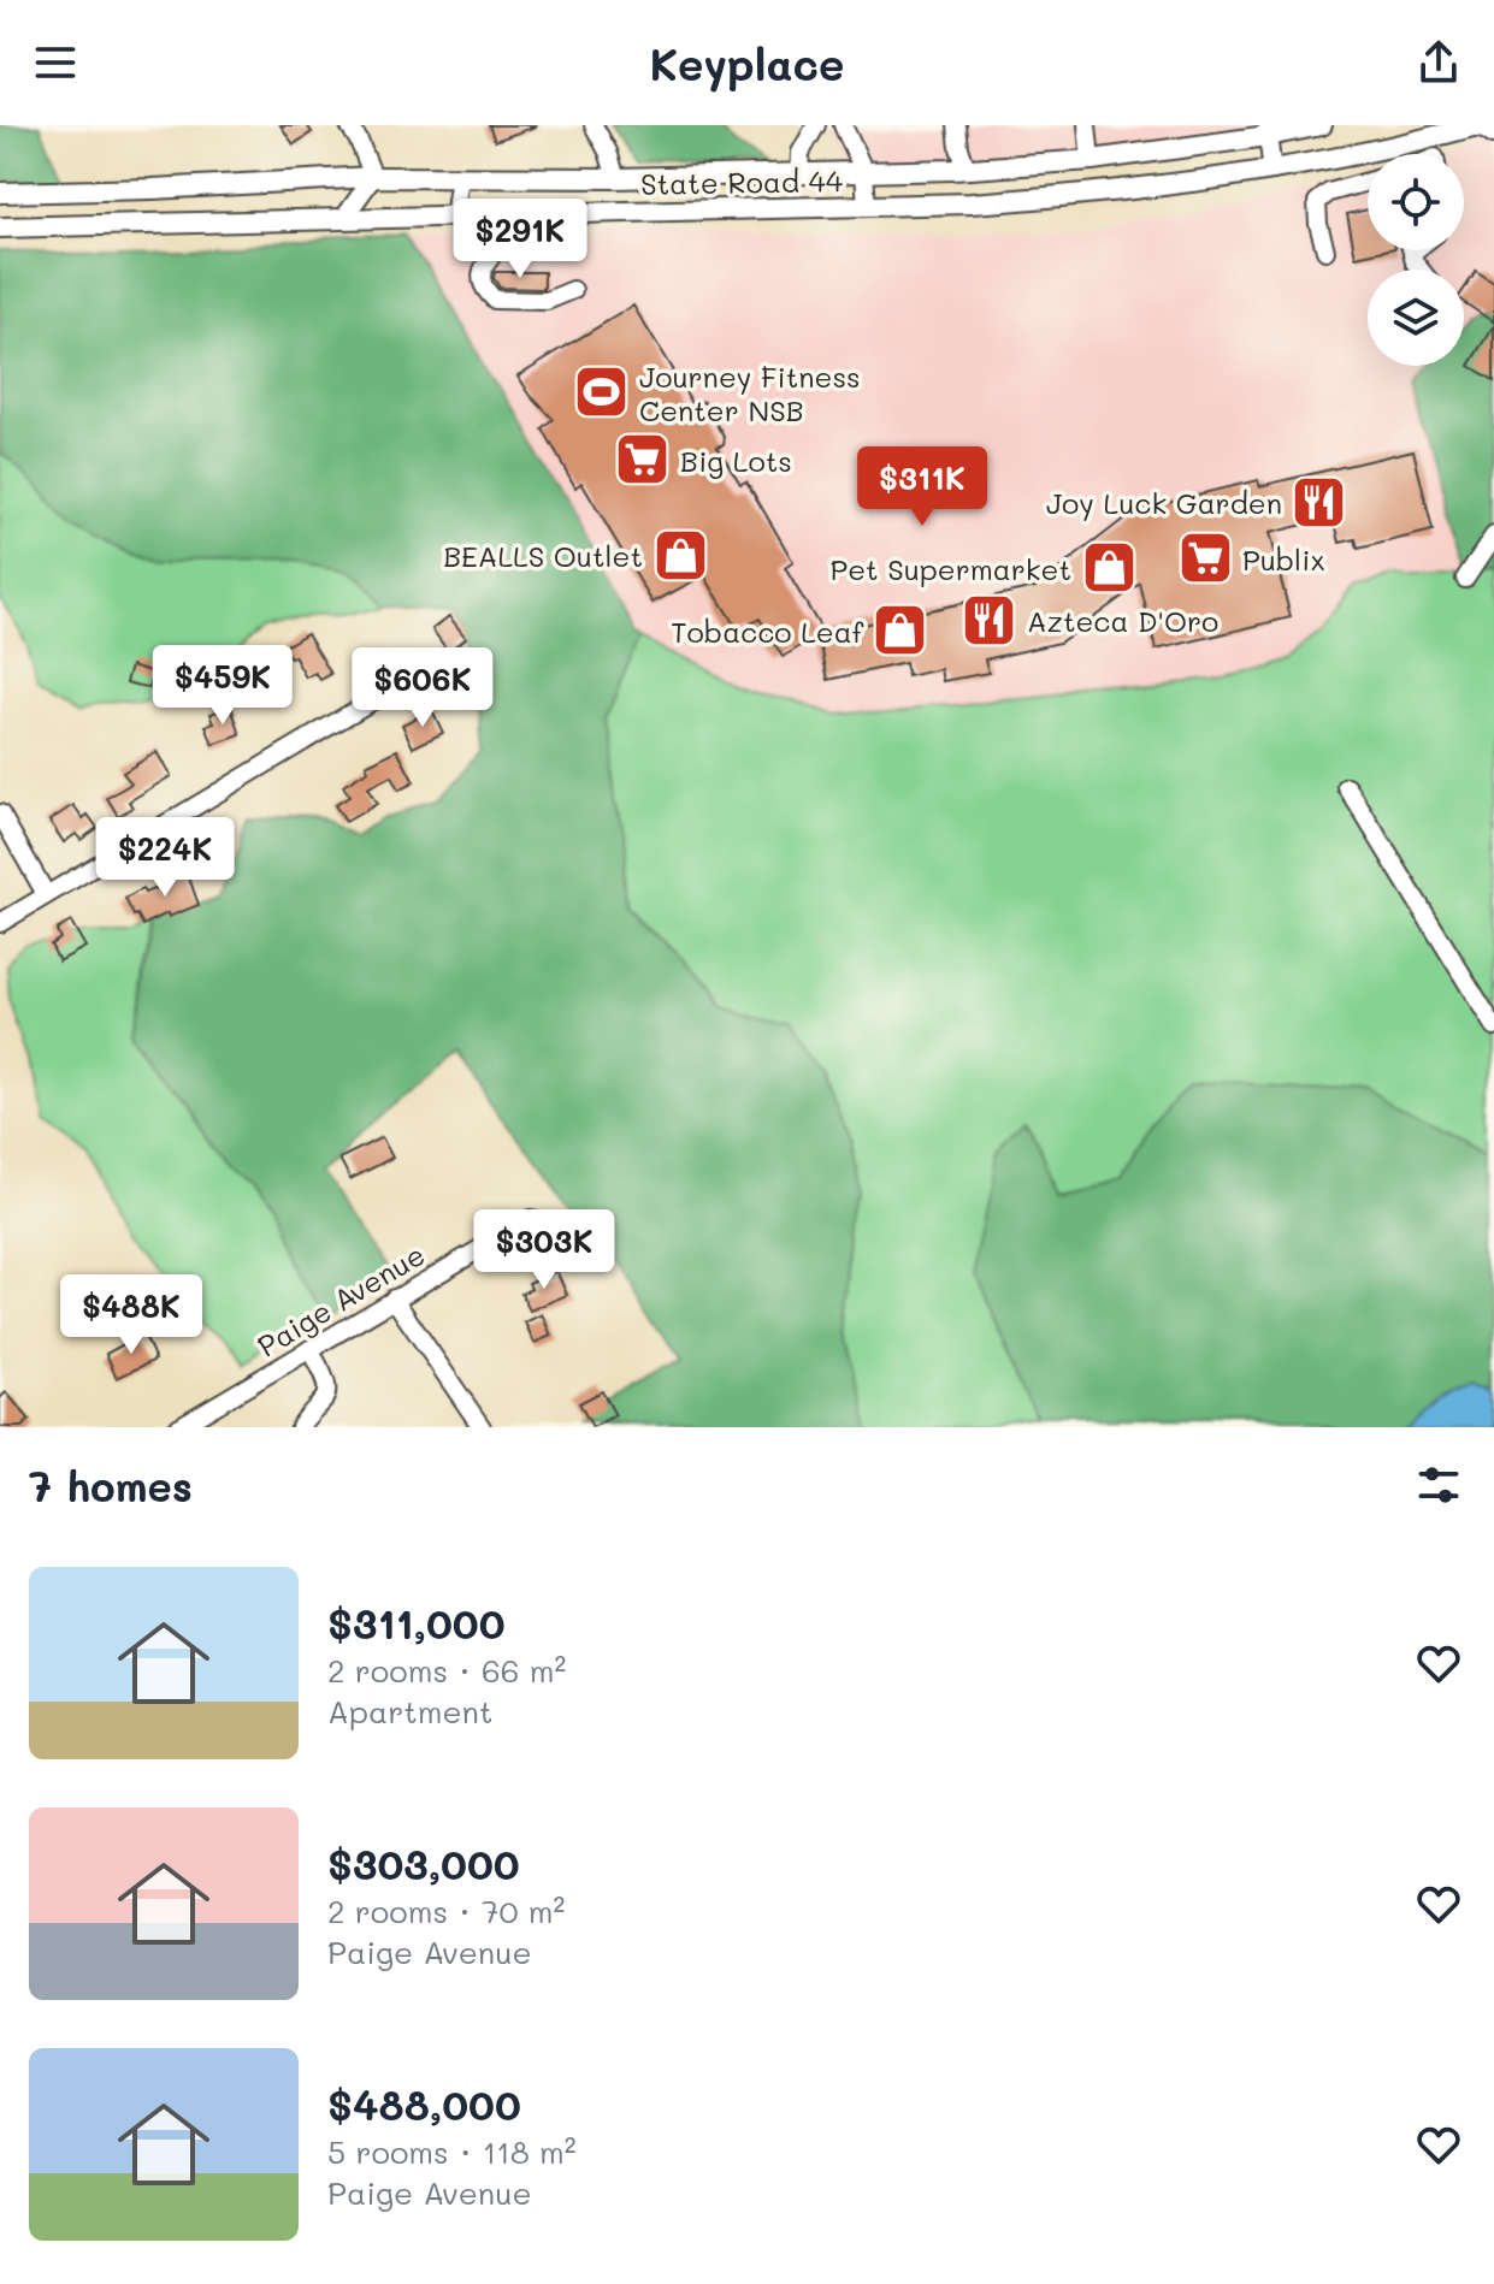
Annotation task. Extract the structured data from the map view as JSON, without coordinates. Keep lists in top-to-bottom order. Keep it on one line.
{"streets":{"main road":["State Road 44"],"street":["Paige Avenue"]},"places":{"sports":["Journey Fitness Center NSB"],"supermarket":["Big Lots","Publix"],"restaurant":["Joy Luck Garden","Azteca D'Oro"],"shop":["BEALLS Outlet","Pet Supermarket","Tobacco Leaf"]},"page":{"header":"Keyplace","price":["$291K","$311K","$459K","$606K","$224K","$303K","$488K"],"heading":"7 homes","list":[{"name":"$311,000","note":"2 rooms · 66 m² · Apartment"},{"name":"$303,000","note":"2 rooms · 70 m² · Paige Avenue"},{"name":"$488,000","note":"5 rooms · 118 m² · Paige Avenue"}]}}
